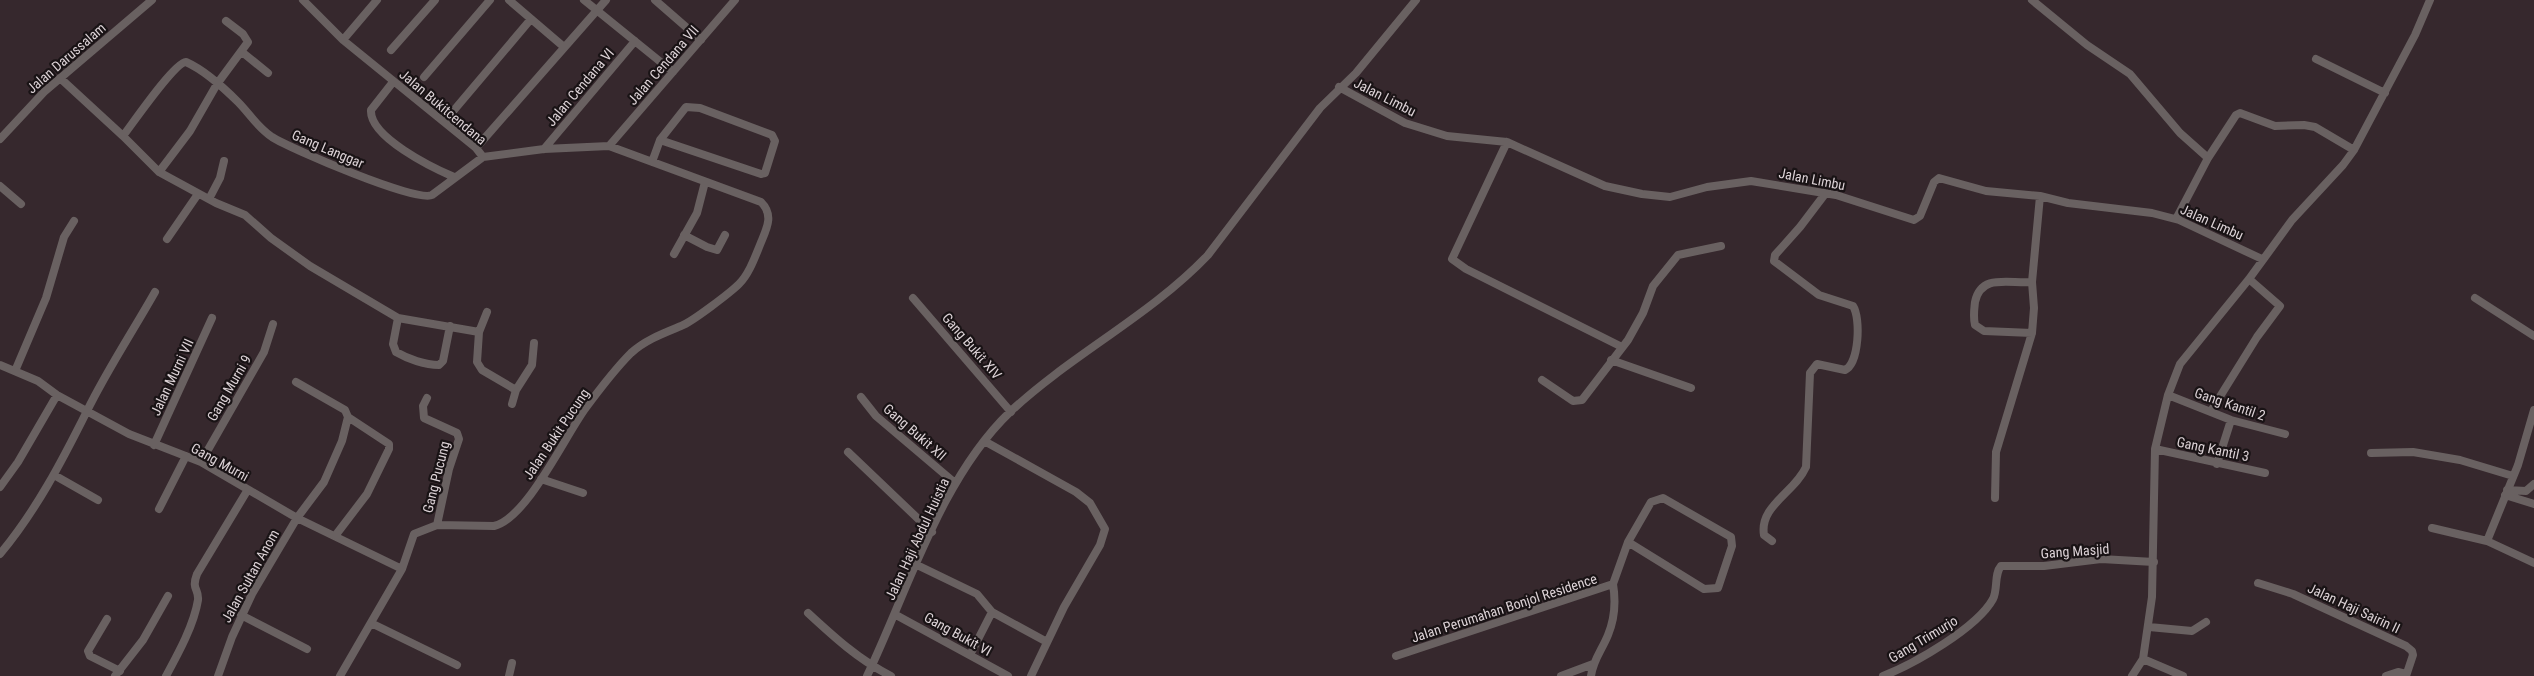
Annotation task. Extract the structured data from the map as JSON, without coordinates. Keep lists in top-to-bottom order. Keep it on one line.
{"streets":{"street":["Jalan Darussalam","Jalan Cendana VII","Jalan Cendana VI","Jalan Limbu","Jalan Bukitcendana","Gang Langgar","Gang Bukit XIV","Jalan Murni VII","Gang Murni 9","Gang Kantil 2","Gang Bukit XII","Jalan Bukit Pucung","Gang Kantil 3","Gang Murni","Gang Pucung","Jalan Haji Abdul Huistia","Gang Masjid","Jalan Sultan Anom","Jalan Perumahan Bonjol Residence","Jalan Haji Sairin II","Gang Bukit VI","Gang Trimurjo"]},"crossings":[["Jalan Cendana VII","Jalan Bukitcendana"],["Jalan Cendana VI","Jalan Bukitcendana"],["Jalan Limbu","Jalan Haji Abdul Huistia"],["Jalan Bukitcendana","Gang Langgar"],["Jalan Bukitcendana","Jalan Bukit Pucung"],["Gang Bukit XIV","Jalan Haji Abdul Huistia"],["Jalan Murni VII","Gang Murni"],["Gang Murni 9","Gang Murni"],["Gang Bukit XII","Jalan Haji Abdul Huistia"],["Jalan Bukit Pucung","Gang Murni"],["Jalan Bukit Pucung","Gang Pucung"],["Gang Murni","Jalan Sultan Anom"],["Jalan Haji Abdul Huistia","Gang Bukit VI"],["Gang Masjid","Gang Trimurjo"]]}
